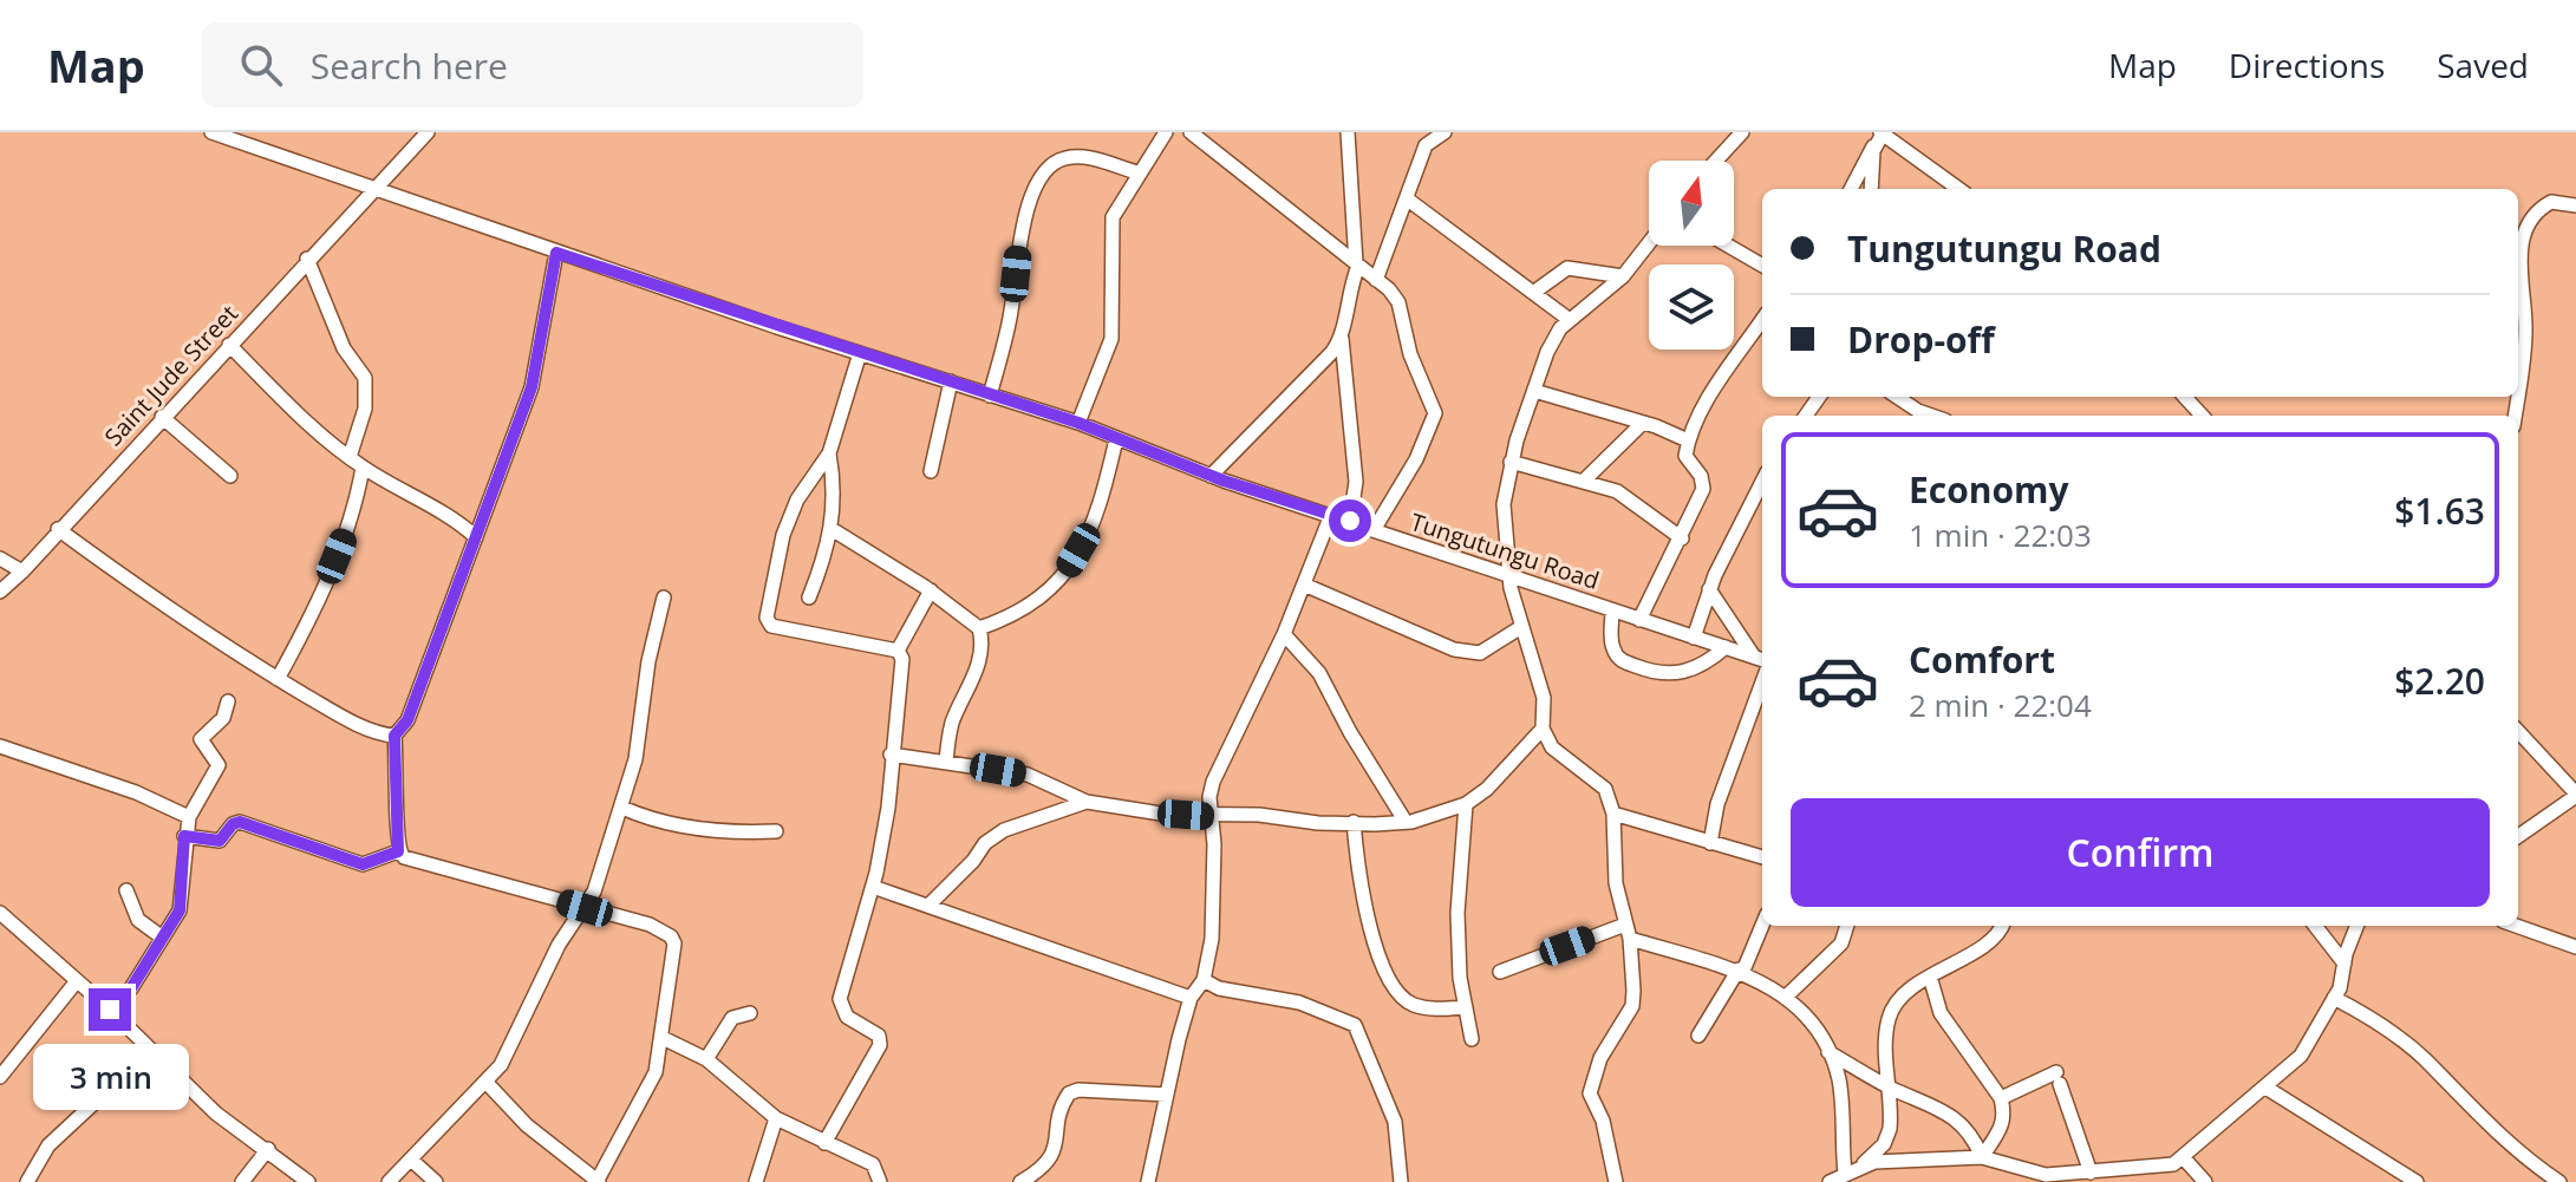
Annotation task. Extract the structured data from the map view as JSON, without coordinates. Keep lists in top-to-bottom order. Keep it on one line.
{"streets":{"street":["Saint Jude Street","Tungutungu Road"]},"crossings":[["Saint Jude Street","Tungutungu Road"]],"north":"top","page":{"header":"Map","search":"Search here","nav":["Map","Directions","Saved"],"banner":["Tungutungu Road","Drop-off"],"list":[{"name":"Economy","note":"1 min · 22:03","value":"$1.63"},{"name":"Comfort","note":"2 min · 22:04","value":"$2.20"}],"buttons":"Confirm","bubble":"3 min"}}
